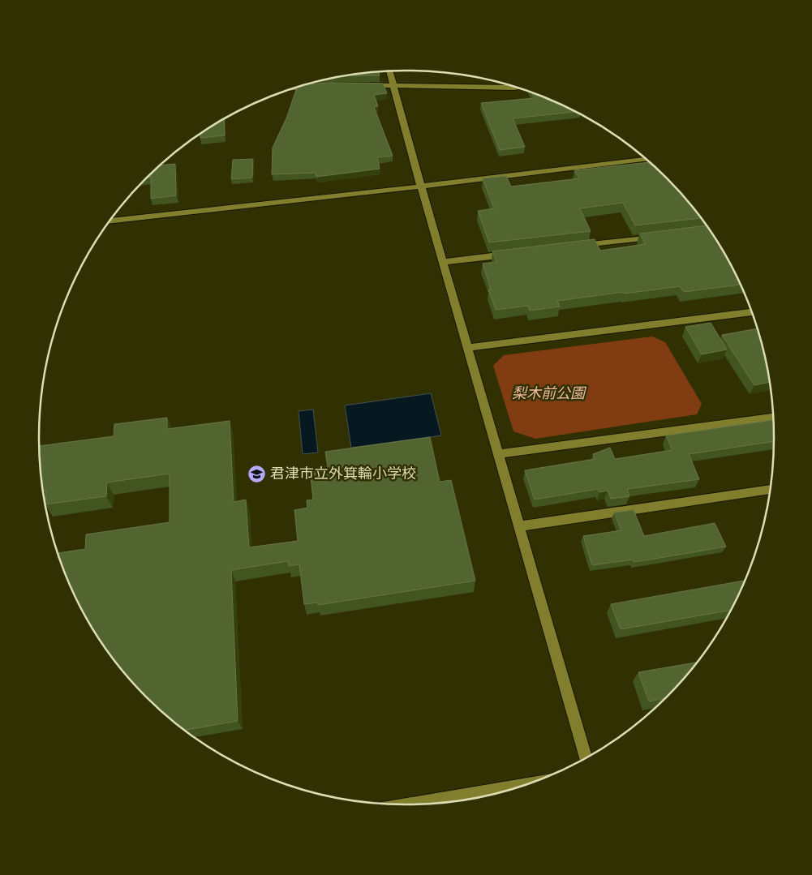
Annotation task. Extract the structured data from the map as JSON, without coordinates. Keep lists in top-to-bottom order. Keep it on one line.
{"parks":["梨木前公園"],"places":{"school or university":["君津市立外箕輪小学校"]}}
